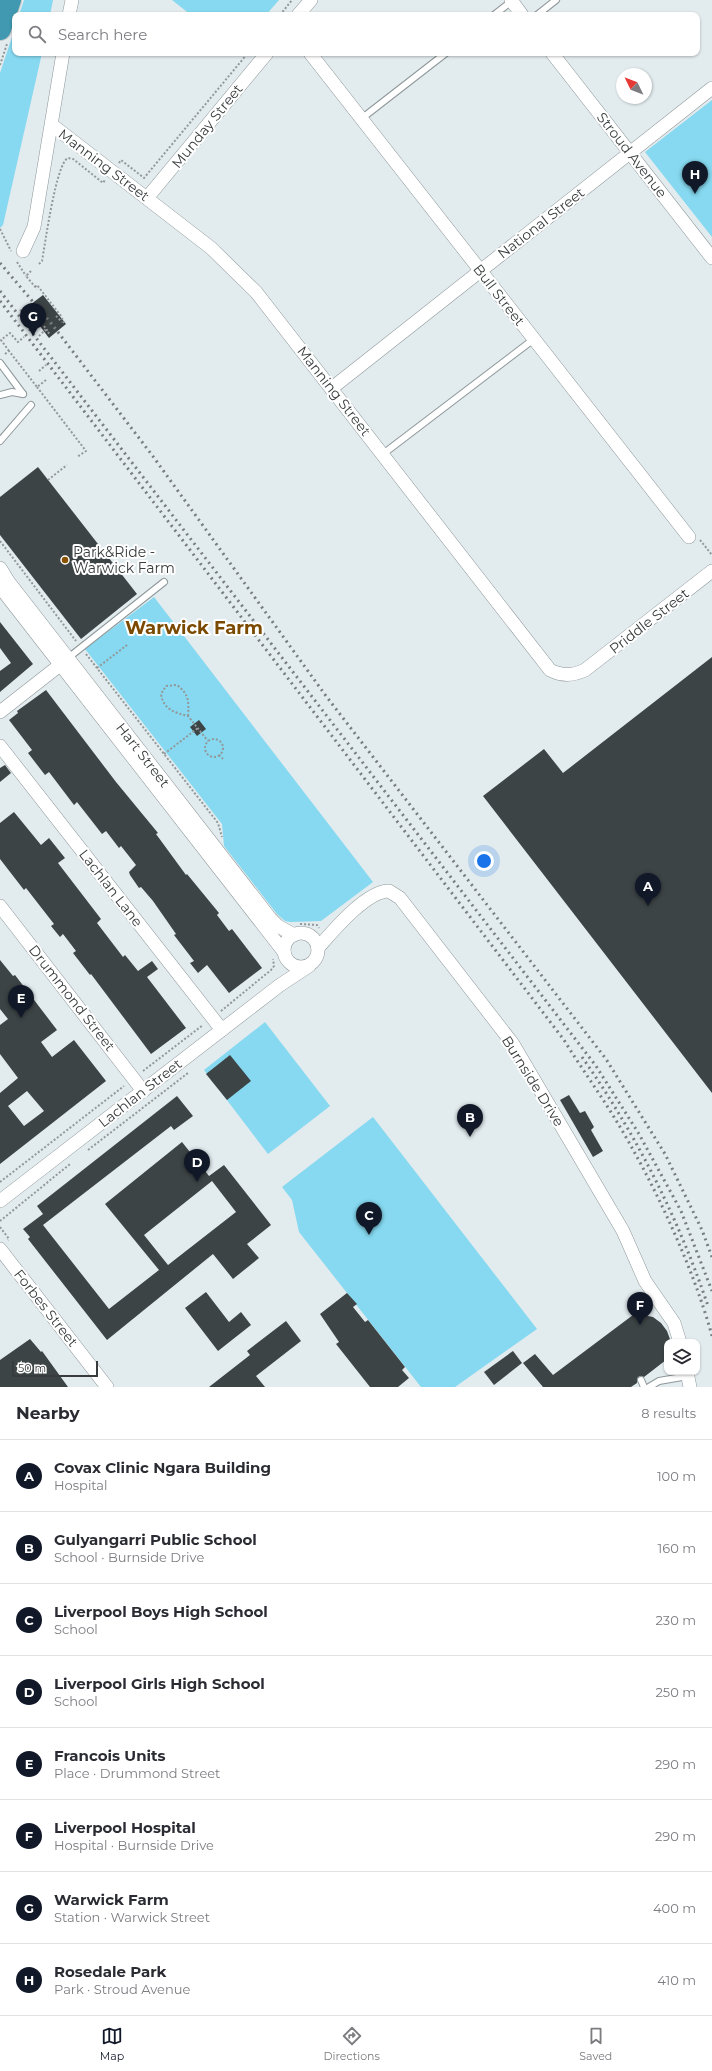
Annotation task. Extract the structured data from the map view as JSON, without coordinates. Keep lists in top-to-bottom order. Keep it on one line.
{"streets":{"street":["Munday Street","Stroud Avenue","Manning Street","National Street","Bull Street","Priddle Street","Hart Street","Lachlan Lane","Drummond Street","Burnside Drive","Lachlan Street","Forbes Street"]},"crossings":[["Munday Street","Manning Street"],["Stroud Avenue","National Street"],["Manning Street","National Street"],["Manning Street","Priddle Street"],["National Street","Bull Street"],["Hart Street","Burnside Drive"],["Lachlan Lane","Lachlan Street"],["Drummond Street","Lachlan Street"]],"districts":["Warwick Farm"],"places":["Park&Ride - Warwick Farm"],"scale_bar":"50 m","north":"top left","page":{"search":"Search here","pins":["H","G","A","E","B","D","C","F"],"scale":"50 m","heading":["Nearby","8 results"],"list":[{"mark":"A","name":"Covax Clinic Ngara Building","note":"Hospital","value":"100 m"},{"mark":"B","name":"Gulyangarri Public School","note":"School · Burnside Drive","value":"160 m"},{"mark":"C","name":"Liverpool Boys High School","note":"School","value":"230 m"},{"mark":"D","name":"Liverpool Girls High School","note":"School","value":"250 m"},{"mark":"E","name":"Francois Units","note":"Place · Drummond Street","value":"290 m"},{"mark":"F","name":"Liverpool Hospital","note":"Hospital · Burnside Drive","value":"290 m"},{"mark":"G","name":"Warwick Farm","note":"Station · Warwick Street","value":"400 m"},{"mark":"H","name":"Rosedale Park","note":"Park · Stroud Avenue","value":"410 m"}],"nav":["Map","Directions","Saved"]}}
